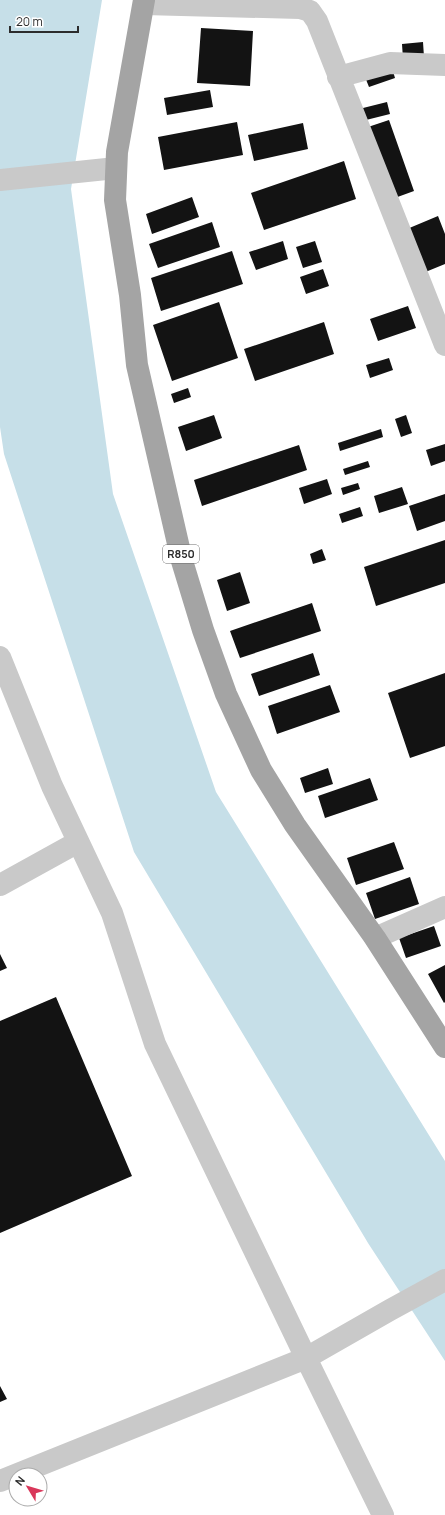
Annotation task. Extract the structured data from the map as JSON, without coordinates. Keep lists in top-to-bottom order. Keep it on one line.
{"streets":{"main road":["R850"]},"scale_bar":"20 m","north":"top left"}
